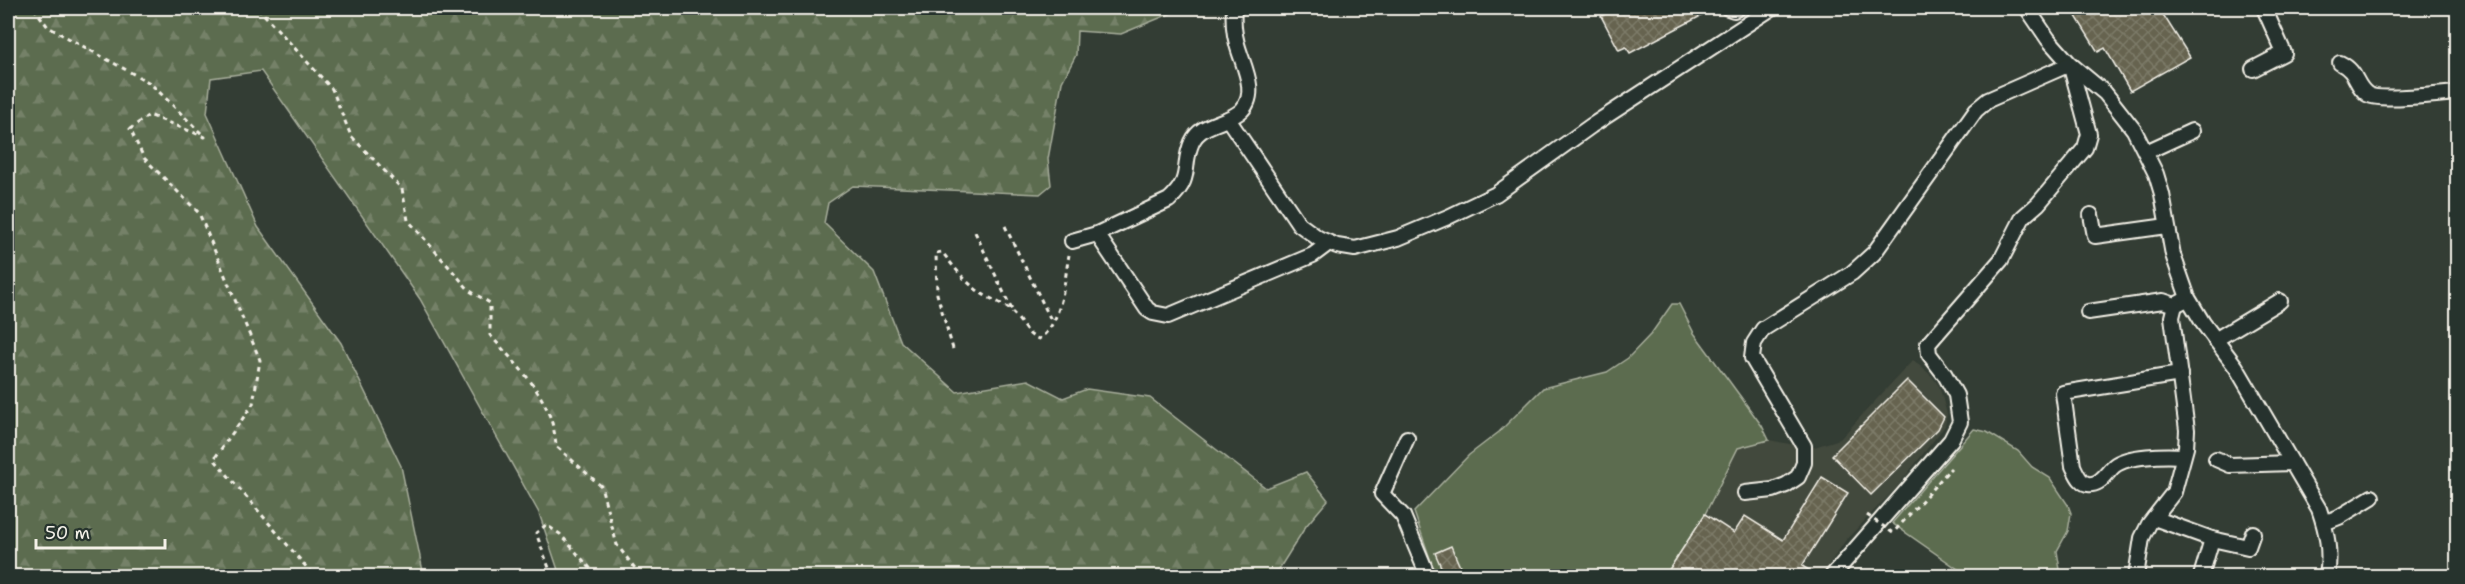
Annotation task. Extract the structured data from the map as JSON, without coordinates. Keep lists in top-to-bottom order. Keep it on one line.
{"scale_bar":"50 m"}
